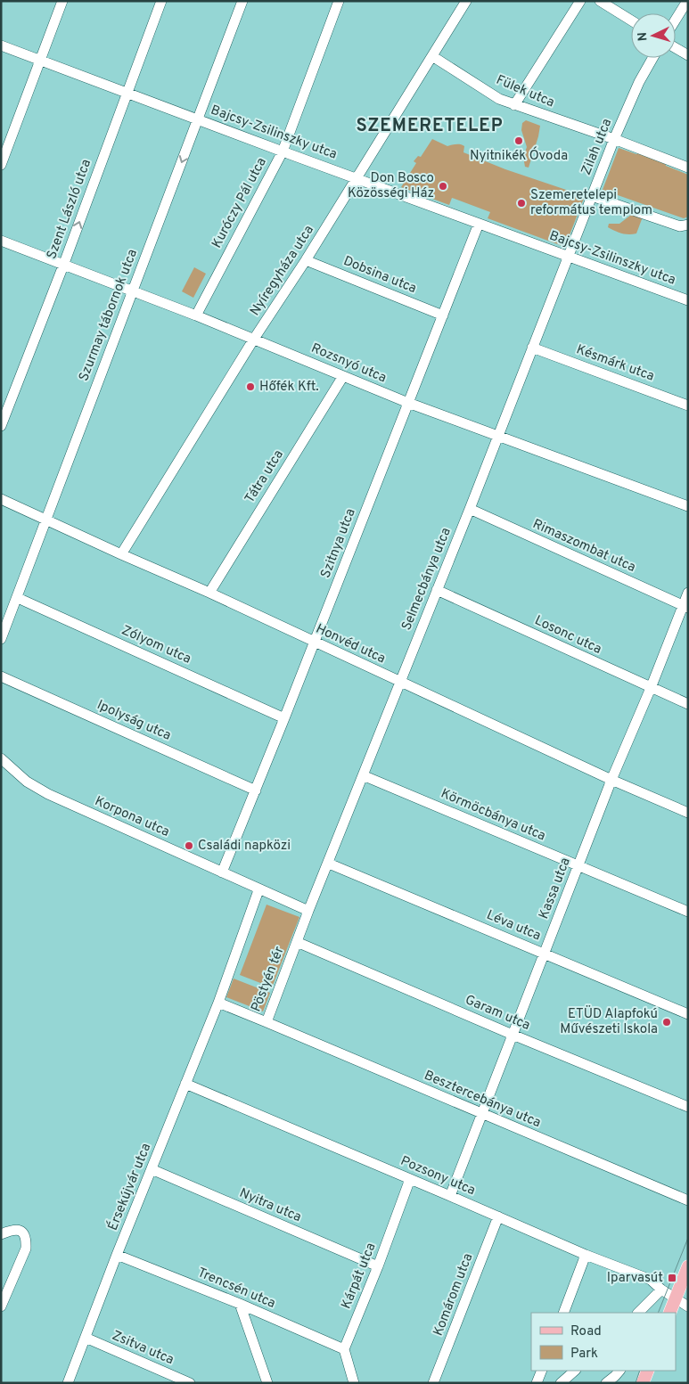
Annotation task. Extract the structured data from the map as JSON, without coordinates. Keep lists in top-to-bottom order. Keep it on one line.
{"streets":{"street":["Fülek utca","Bajcsy-Zsilinszky utca","Zilah utca","Kuróczy Pál utca","Szent László utca","Nyíregyháza utca","Dobsina utca","Szurmay tábornok utca","Rozsnyó utca","Késmárk utca","Tátra utca","Szitnya utca","Rimaszombat utca","Selmecbánya utca","Losonc utca","Honvéd utca","Zólyom utca","Ipolyság utca","Körmöcbánya utca","Korpona utca","Kassa utca","Léva utca","Pöstyén tér","Garam utca","Besztercebánya utca","Pozsony utca","Érsekújvár utca","Nyitra utca","Kárpát utca","Trencsén utca","Komárom utca","Zsitva utca"]},"crossings":[["Fülek utca","Zilah utca"],["Fülek utca","Nyíregyháza utca"],["Bajcsy-Zsilinszky utca","Zilah utca"],["Bajcsy-Zsilinszky utca","Kuróczy Pál utca"],["Bajcsy-Zsilinszky utca","Szent László utca"],["Bajcsy-Zsilinszky utca","Nyíregyháza utca"],["Bajcsy-Zsilinszky utca","Szurmay tábornok utca"],["Bajcsy-Zsilinszky utca","Szitnya utca"],["Bajcsy-Zsilinszky utca","Selmecbánya utca"],["Zilah utca","Selmecbánya utca"],["Kuróczy Pál utca","Rozsnyó utca"],["Szent László utca","Rozsnyó utca"],["Nyíregyháza utca","Dobsina utca"],["Nyíregyháza utca","Rozsnyó utca"],["Nyíregyháza utca","Honvéd utca"],["Dobsina utca","Szitnya utca"],["Szurmay tábornok utca","Rozsnyó utca"],["Szurmay tábornok utca","Honvéd utca"],["Szurmay tábornok utca","Zólyom utca"],["Rozsnyó utca","Tátra utca"],["Rozsnyó utca","Szitnya utca"],["Rozsnyó utca","Selmecbánya utca"],["Késmárk utca","Selmecbánya utca"],["Tátra utca","Honvéd utca"],["Szitnya utca","Honvéd utca"],["Szitnya utca","Zólyom utca"],["Szitnya utca","Ipolyság utca"],["Szitnya utca","Korpona utca"],["Rimaszombat utca","Selmecbánya utca"],["Rimaszombat utca","Kassa utca"],["Selmecbánya utca","Losonc utca"],["Selmecbánya utca","Honvéd utca"],["Selmecbánya utca","Körmöcbánya utca"],["Selmecbánya utca","Léva utca"],["Selmecbánya utca","Pöstyén tér"],["Losonc utca","Kassa utca"],["Honvéd utca","Kassa utca"],["Körmöcbánya utca","Kassa utca"],["Kassa utca","Léva utca"],["Kassa utca","Garam utca"],["Kassa utca","Besztercebánya utca"],["Kassa utca","Pozsony utca"],["Pöstyén tér","Garam utca"],["Pöstyén tér","Besztercebánya utca"],["Pöstyén tér","Érsekújvár utca"],["Pozsony utca","Érsekújvár utca"],["Pozsony utca","Kárpát utca"],["Pozsony utca","Komárom utca"],["Érsekújvár utca","Nyitra utca"],["Érsekújvár utca","Trencsén utca"],["Érsekújvár utca","Zsitva utca"],["Nyitra utca","Kárpát utca"],["Kárpát utca","Trencsén utca"]],"one_way":["Szent László utca"],"districts":["SZEMERETELEP"],"places":{"other":["Nyitnikék Óvoda","Don Bosco Közösségi Ház","Szemeretelepi református templom","Hőfék Kft.","Családi napközi","ETÜD Alapfokú Művészeti Iskola"],"transit":["Iparvasút"]},"legend":["Road","Park"],"north":"left"}
